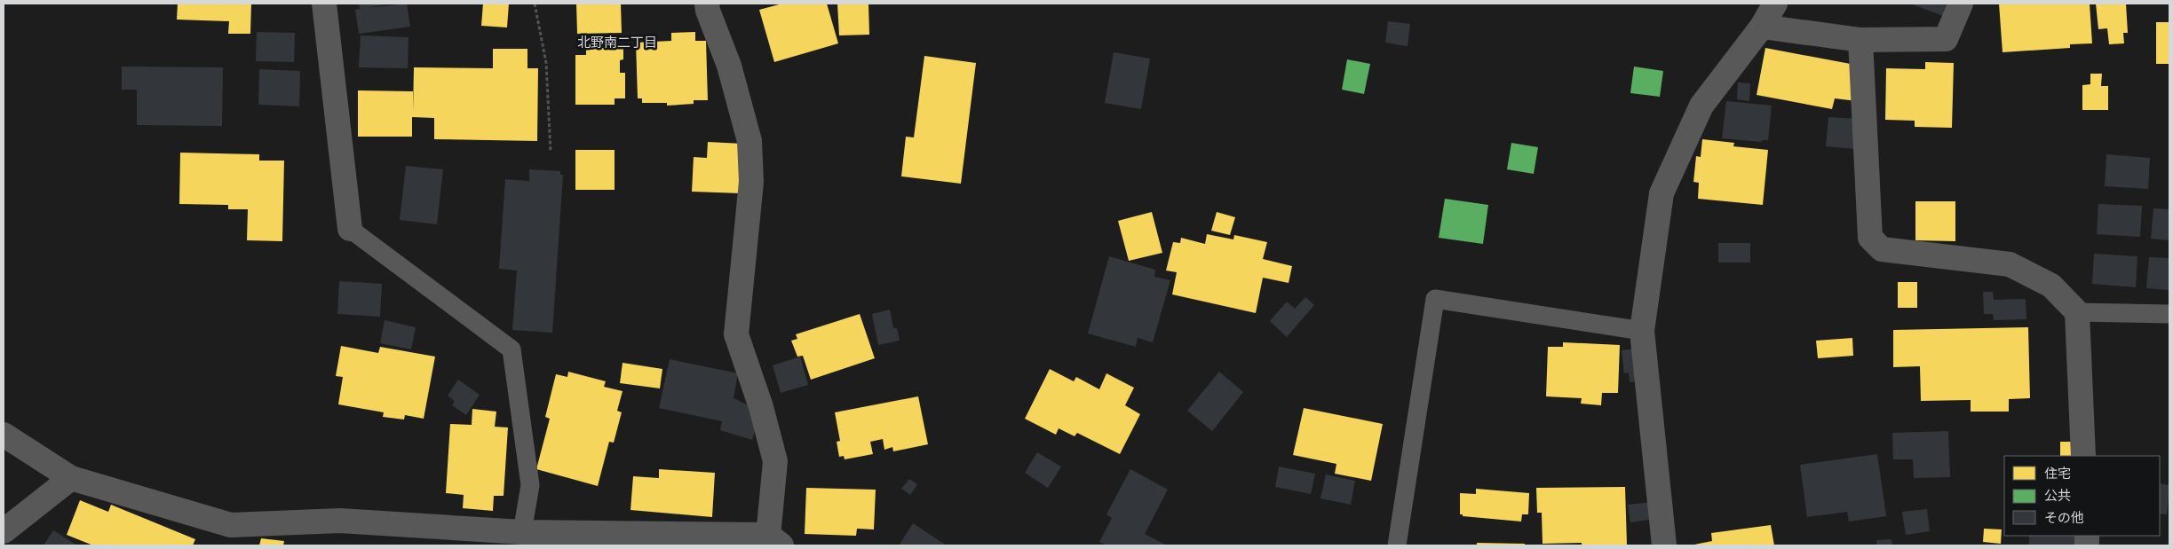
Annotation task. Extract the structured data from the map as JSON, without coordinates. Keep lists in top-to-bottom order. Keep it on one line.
{"districts":["北野南二丁目"],"legend":["住宅","公共","その他"]}
